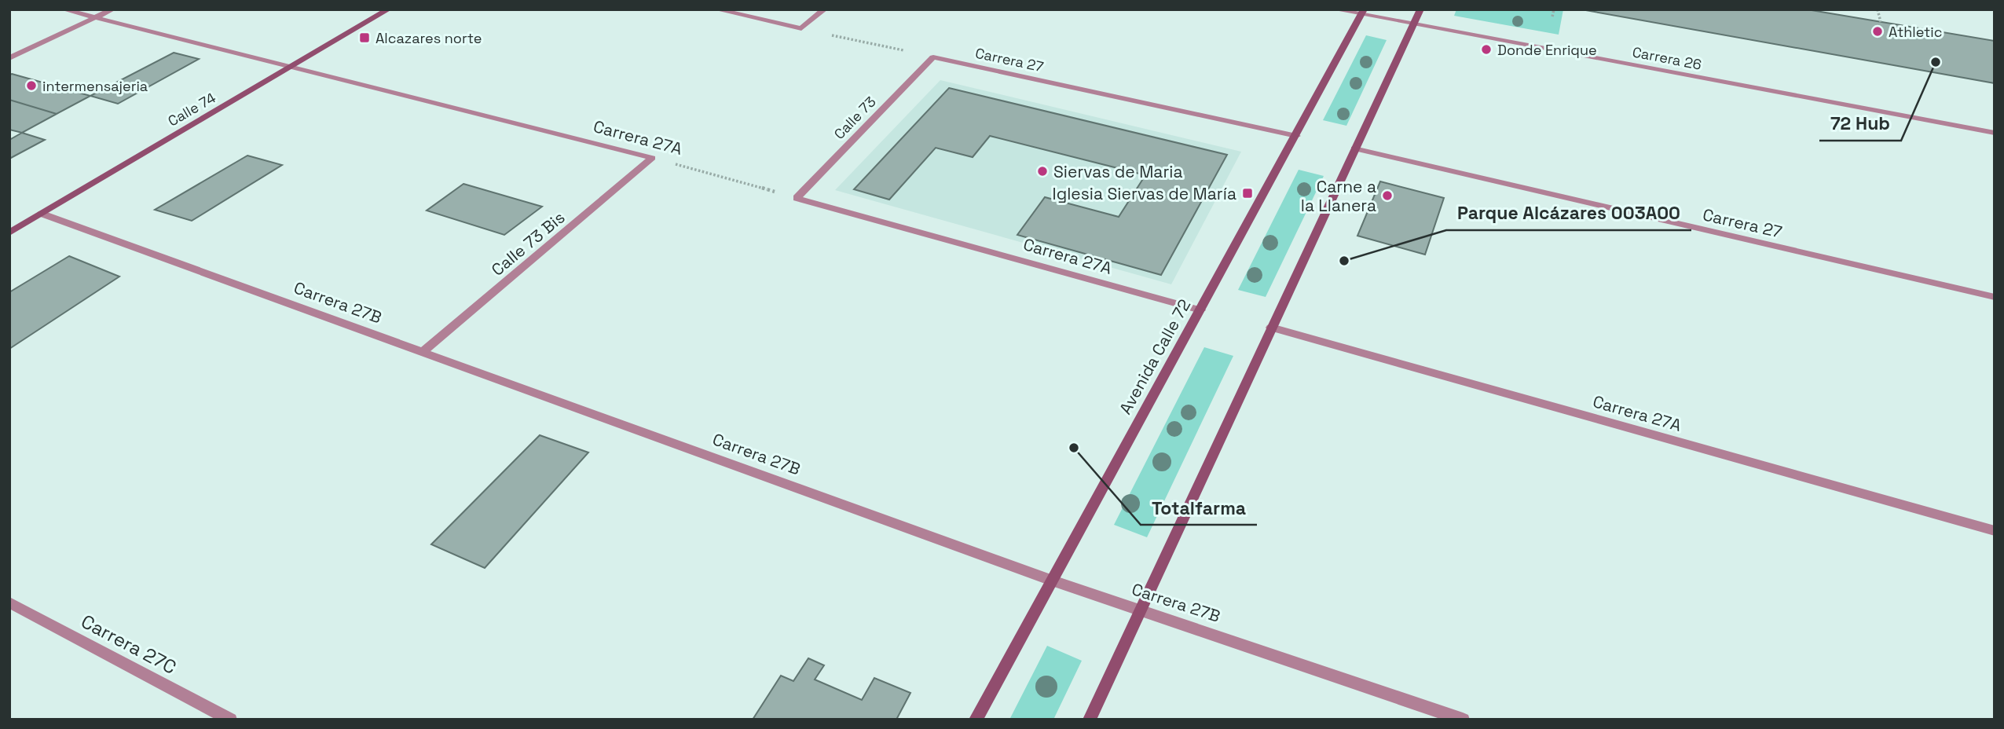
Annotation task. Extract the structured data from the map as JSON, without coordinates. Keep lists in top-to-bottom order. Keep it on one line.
{"streets":{"main road":["Calle 74","Avenida Calle 72"],"street":["Carrera 26","Carrera 27","Calle 73","Carrera 27A","Calle 73 Bis","Carrera 27B","Carrera 27C"]},"crossings":[["Carrera 26","Avenida Calle 72"],["Carrera 27","Calle 73"],["Carrera 27","Avenida Calle 72"],["Calle 74","Carrera 27A"],["Calle 74","Carrera 27B"],["Calle 73","Carrera 27A"],["Carrera 27A","Calle 73 Bis"],["Carrera 27A","Avenida Calle 72"],["Calle 73 Bis","Carrera 27B"],["Carrera 27B","Avenida Calle 72"]],"places":{"other":["Athletic","Donde Enrique","72 Hub","intermensajeria","Siervas de Maria","Carne a la Llanera","Parque Alcázares 003A00","Totalfarma"],"transit":["Alcazares norte","Iglesia Siervas de María"]}}
